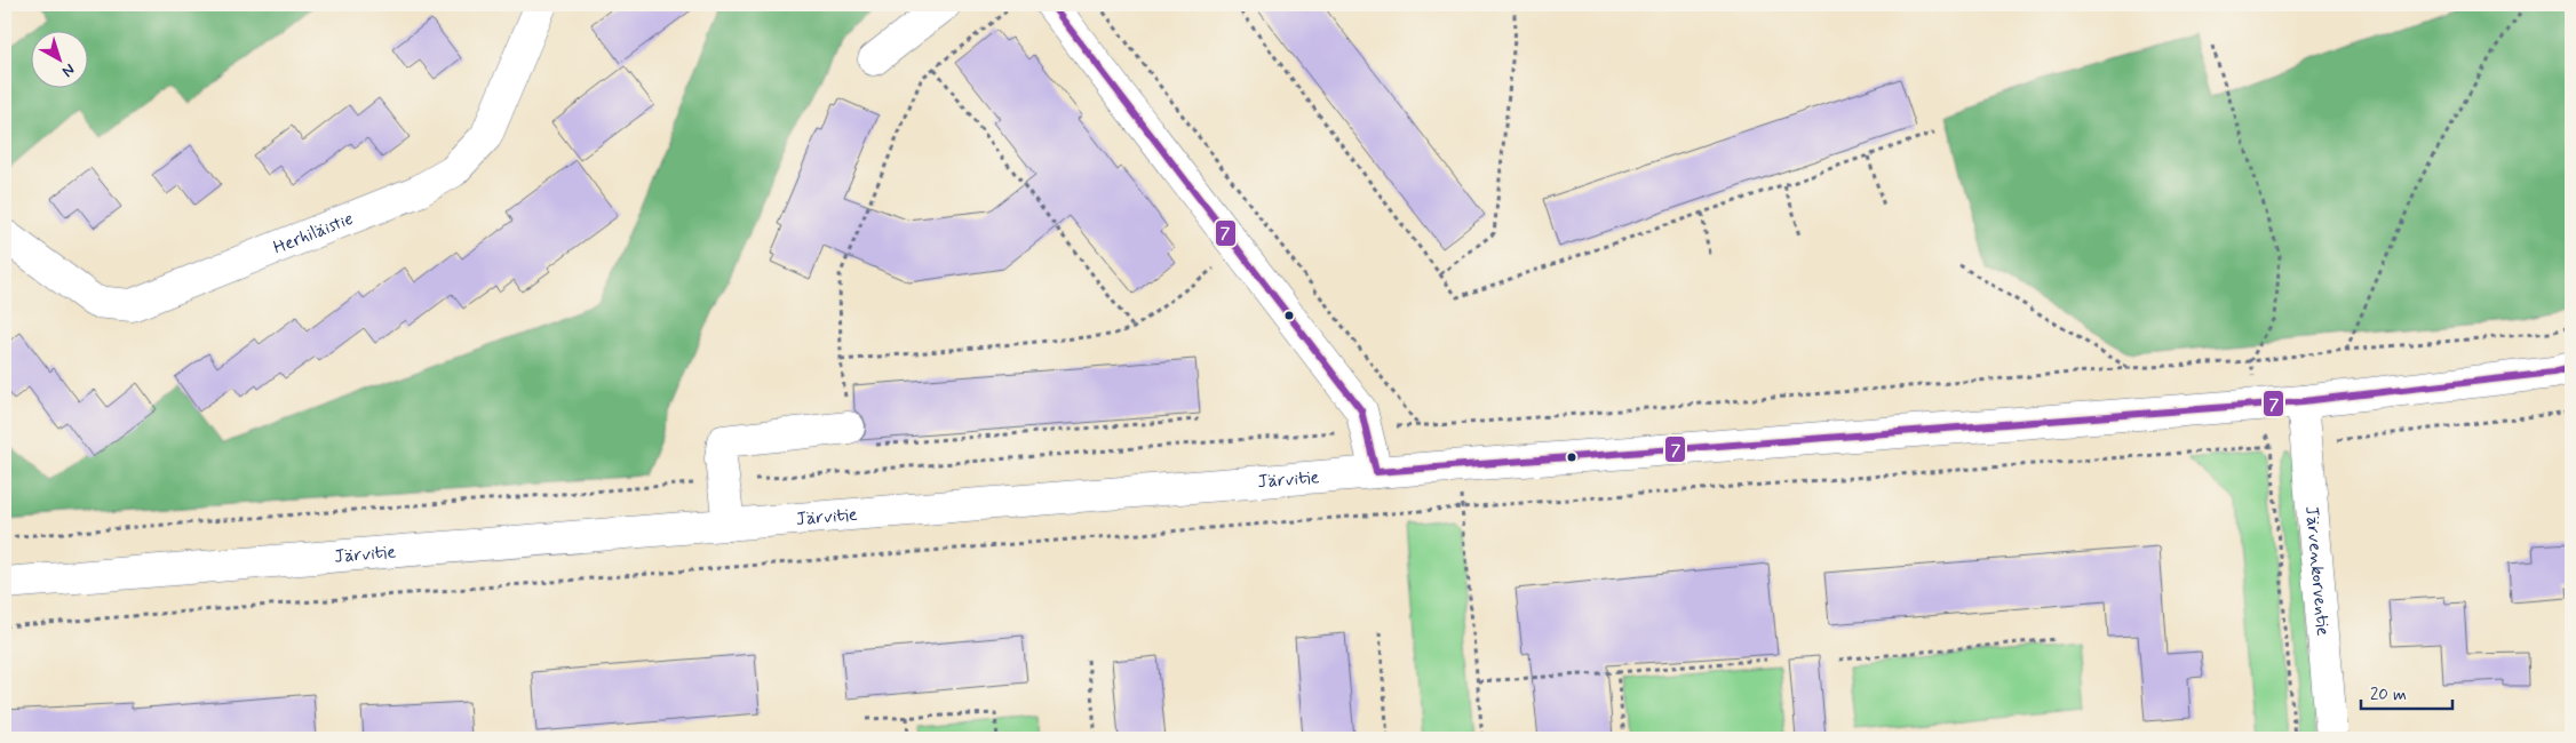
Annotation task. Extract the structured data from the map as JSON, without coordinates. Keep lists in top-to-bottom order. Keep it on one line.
{"streets":{"street":["Herhiläistie","Järvitie","Järvenkorventie"]},"crossings":[["Järvitie","Järvenkorventie"]],"lines":["transit line 7"],"scale_bar":"20 m","north":"bottom right"}
